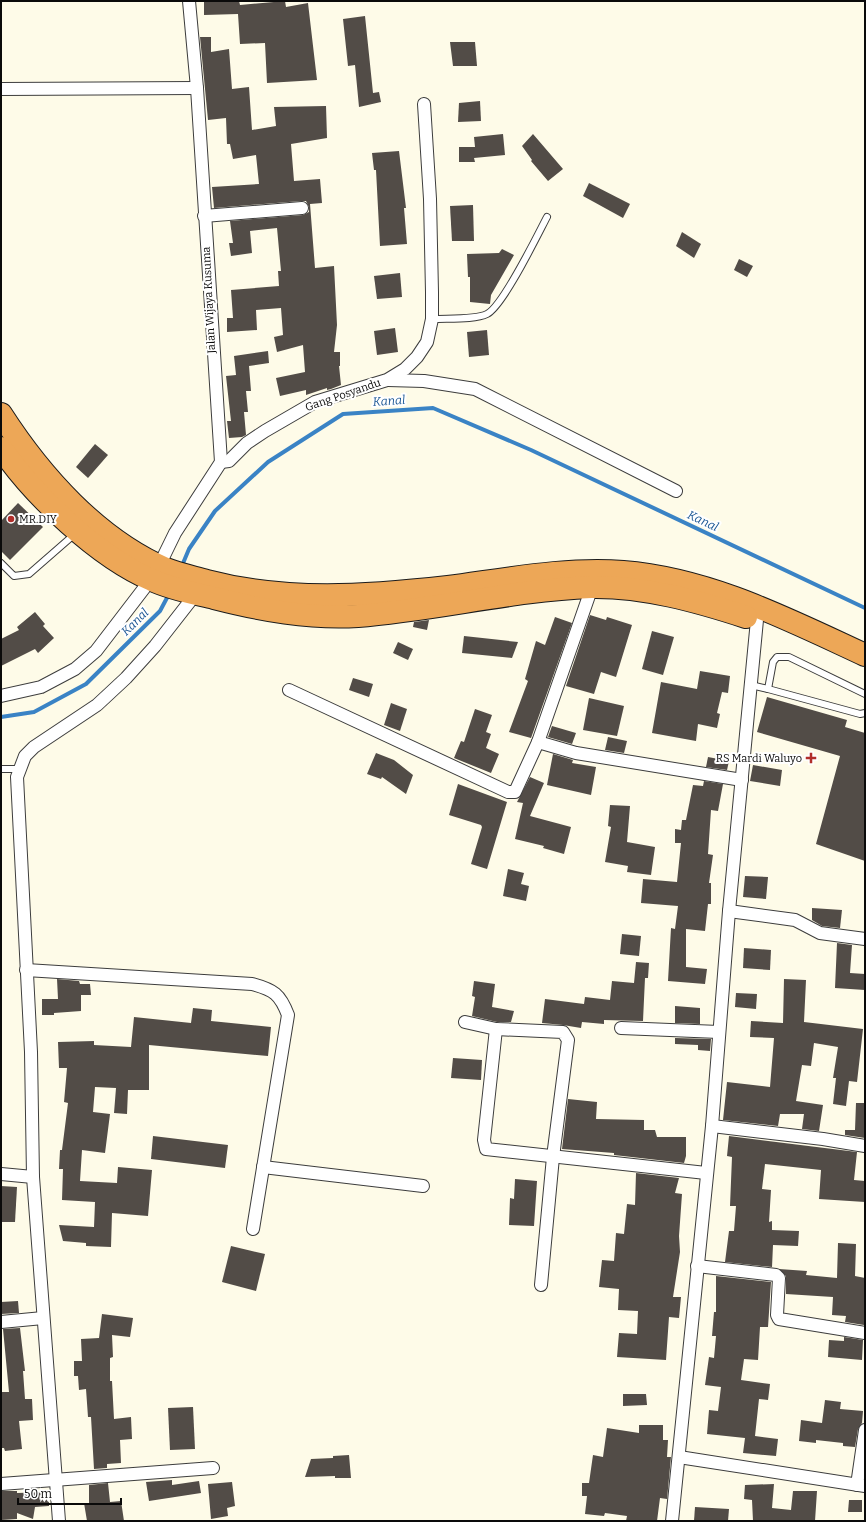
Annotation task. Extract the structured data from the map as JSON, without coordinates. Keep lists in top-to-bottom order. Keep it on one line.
{"streets":{"street":["Jalan Wijaya Kusuma","Gang Posyandu"]},"crossings":[["Jalan Wijaya Kusuma","Gang Posyandu"]],"water":["Kanal"],"places":{"other":["MR.DIY"],"health":["RS Mardi Waluyo"]},"scale_bar":"50 m"}
